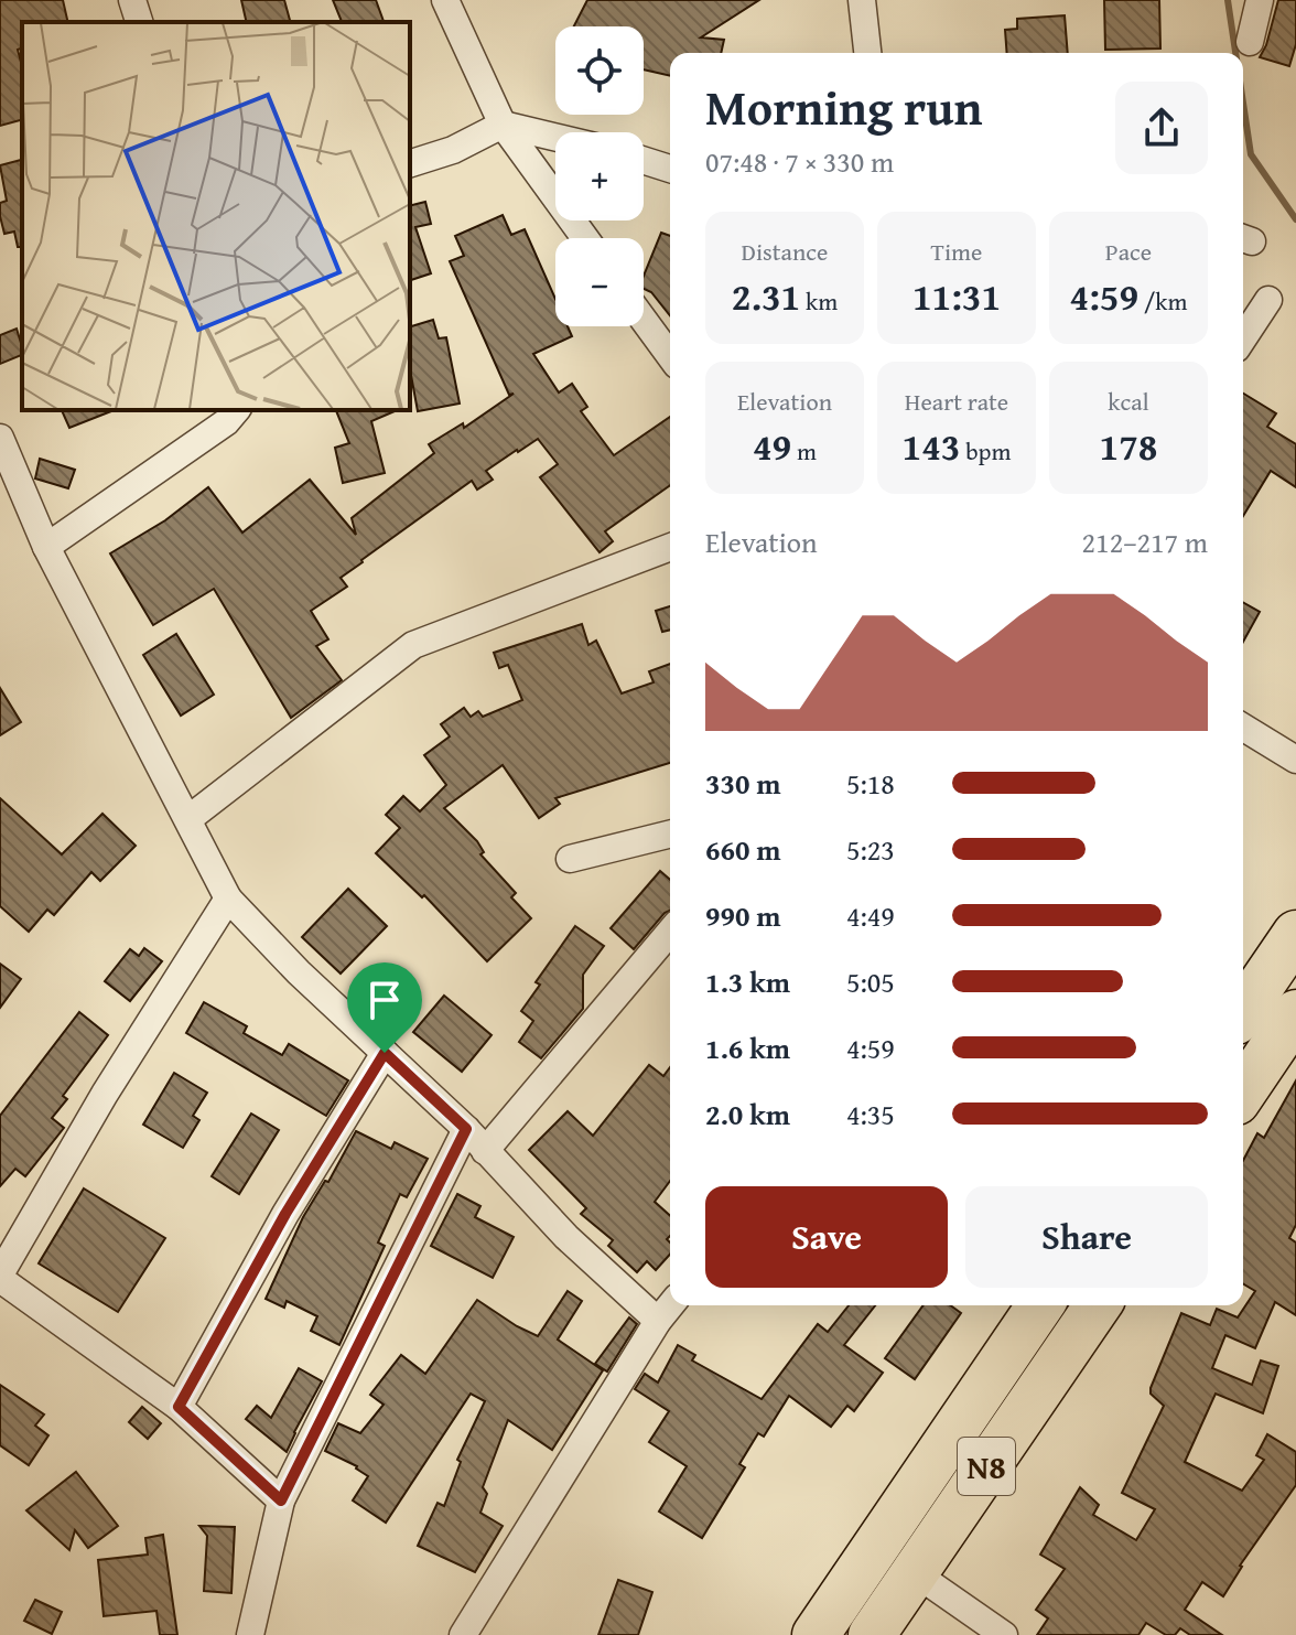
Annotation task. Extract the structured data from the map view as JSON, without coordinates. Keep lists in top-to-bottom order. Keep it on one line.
{"streets":{"highway":["N8"]},"page":{"map_buttons":["+","−"],"heading":["Morning run","07:48 · 7 × 330 m"],"stats":[["Distance","2.31 km"],["Time","11:31"],["Pace","4:59 /km"],["Elevation","49 m"],["Heart rate","143 bpm"],["kcal","178"]],"chart":["Elevation","212–217 m"],"list":[{"name":"330 m","note":"5:18"},{"name":"660 m","note":"5:23"},{"name":"990 m","note":"4:49"},{"name":"1.3 km","note":"5:05"},{"name":"1.6 km","note":"4:59"},{"name":"2.0 km","note":"4:35"}],"buttons":["Save","Share"]}}
